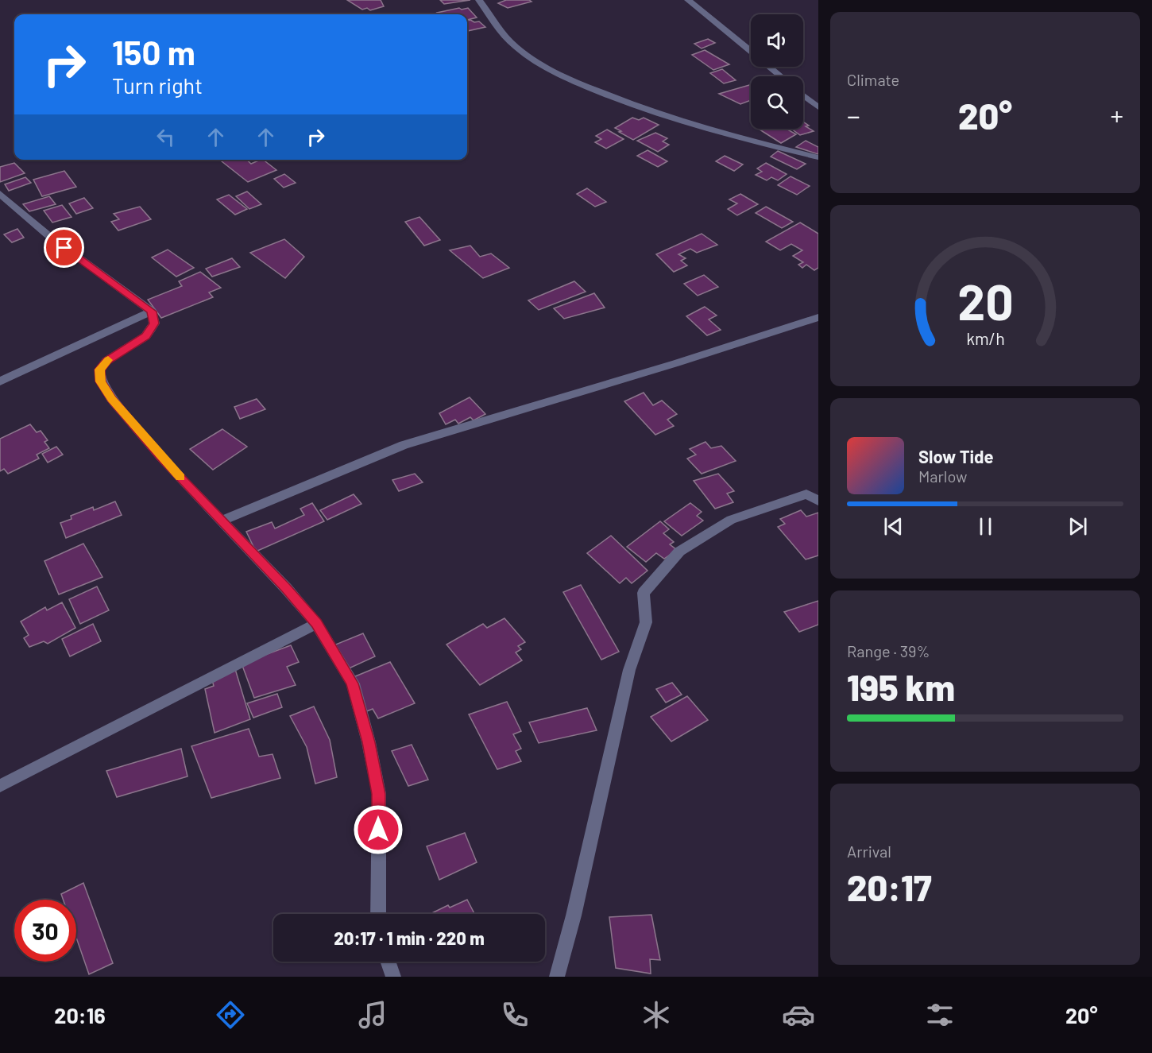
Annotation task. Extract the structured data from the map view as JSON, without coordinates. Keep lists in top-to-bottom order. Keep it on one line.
{"page":{"tile":["Climate",["Range · 39%","195 km"],["Arrival","20:17"]],"turn":["150 m","Turn right"],"heat":["−","20°","+"],"song":["Slow Tide","Marlow"],"limit":"30","trip":"20:17 · 1 min · 220 m","tabs":["20:16","20°"],"gauge":["20","km/h"]}}
